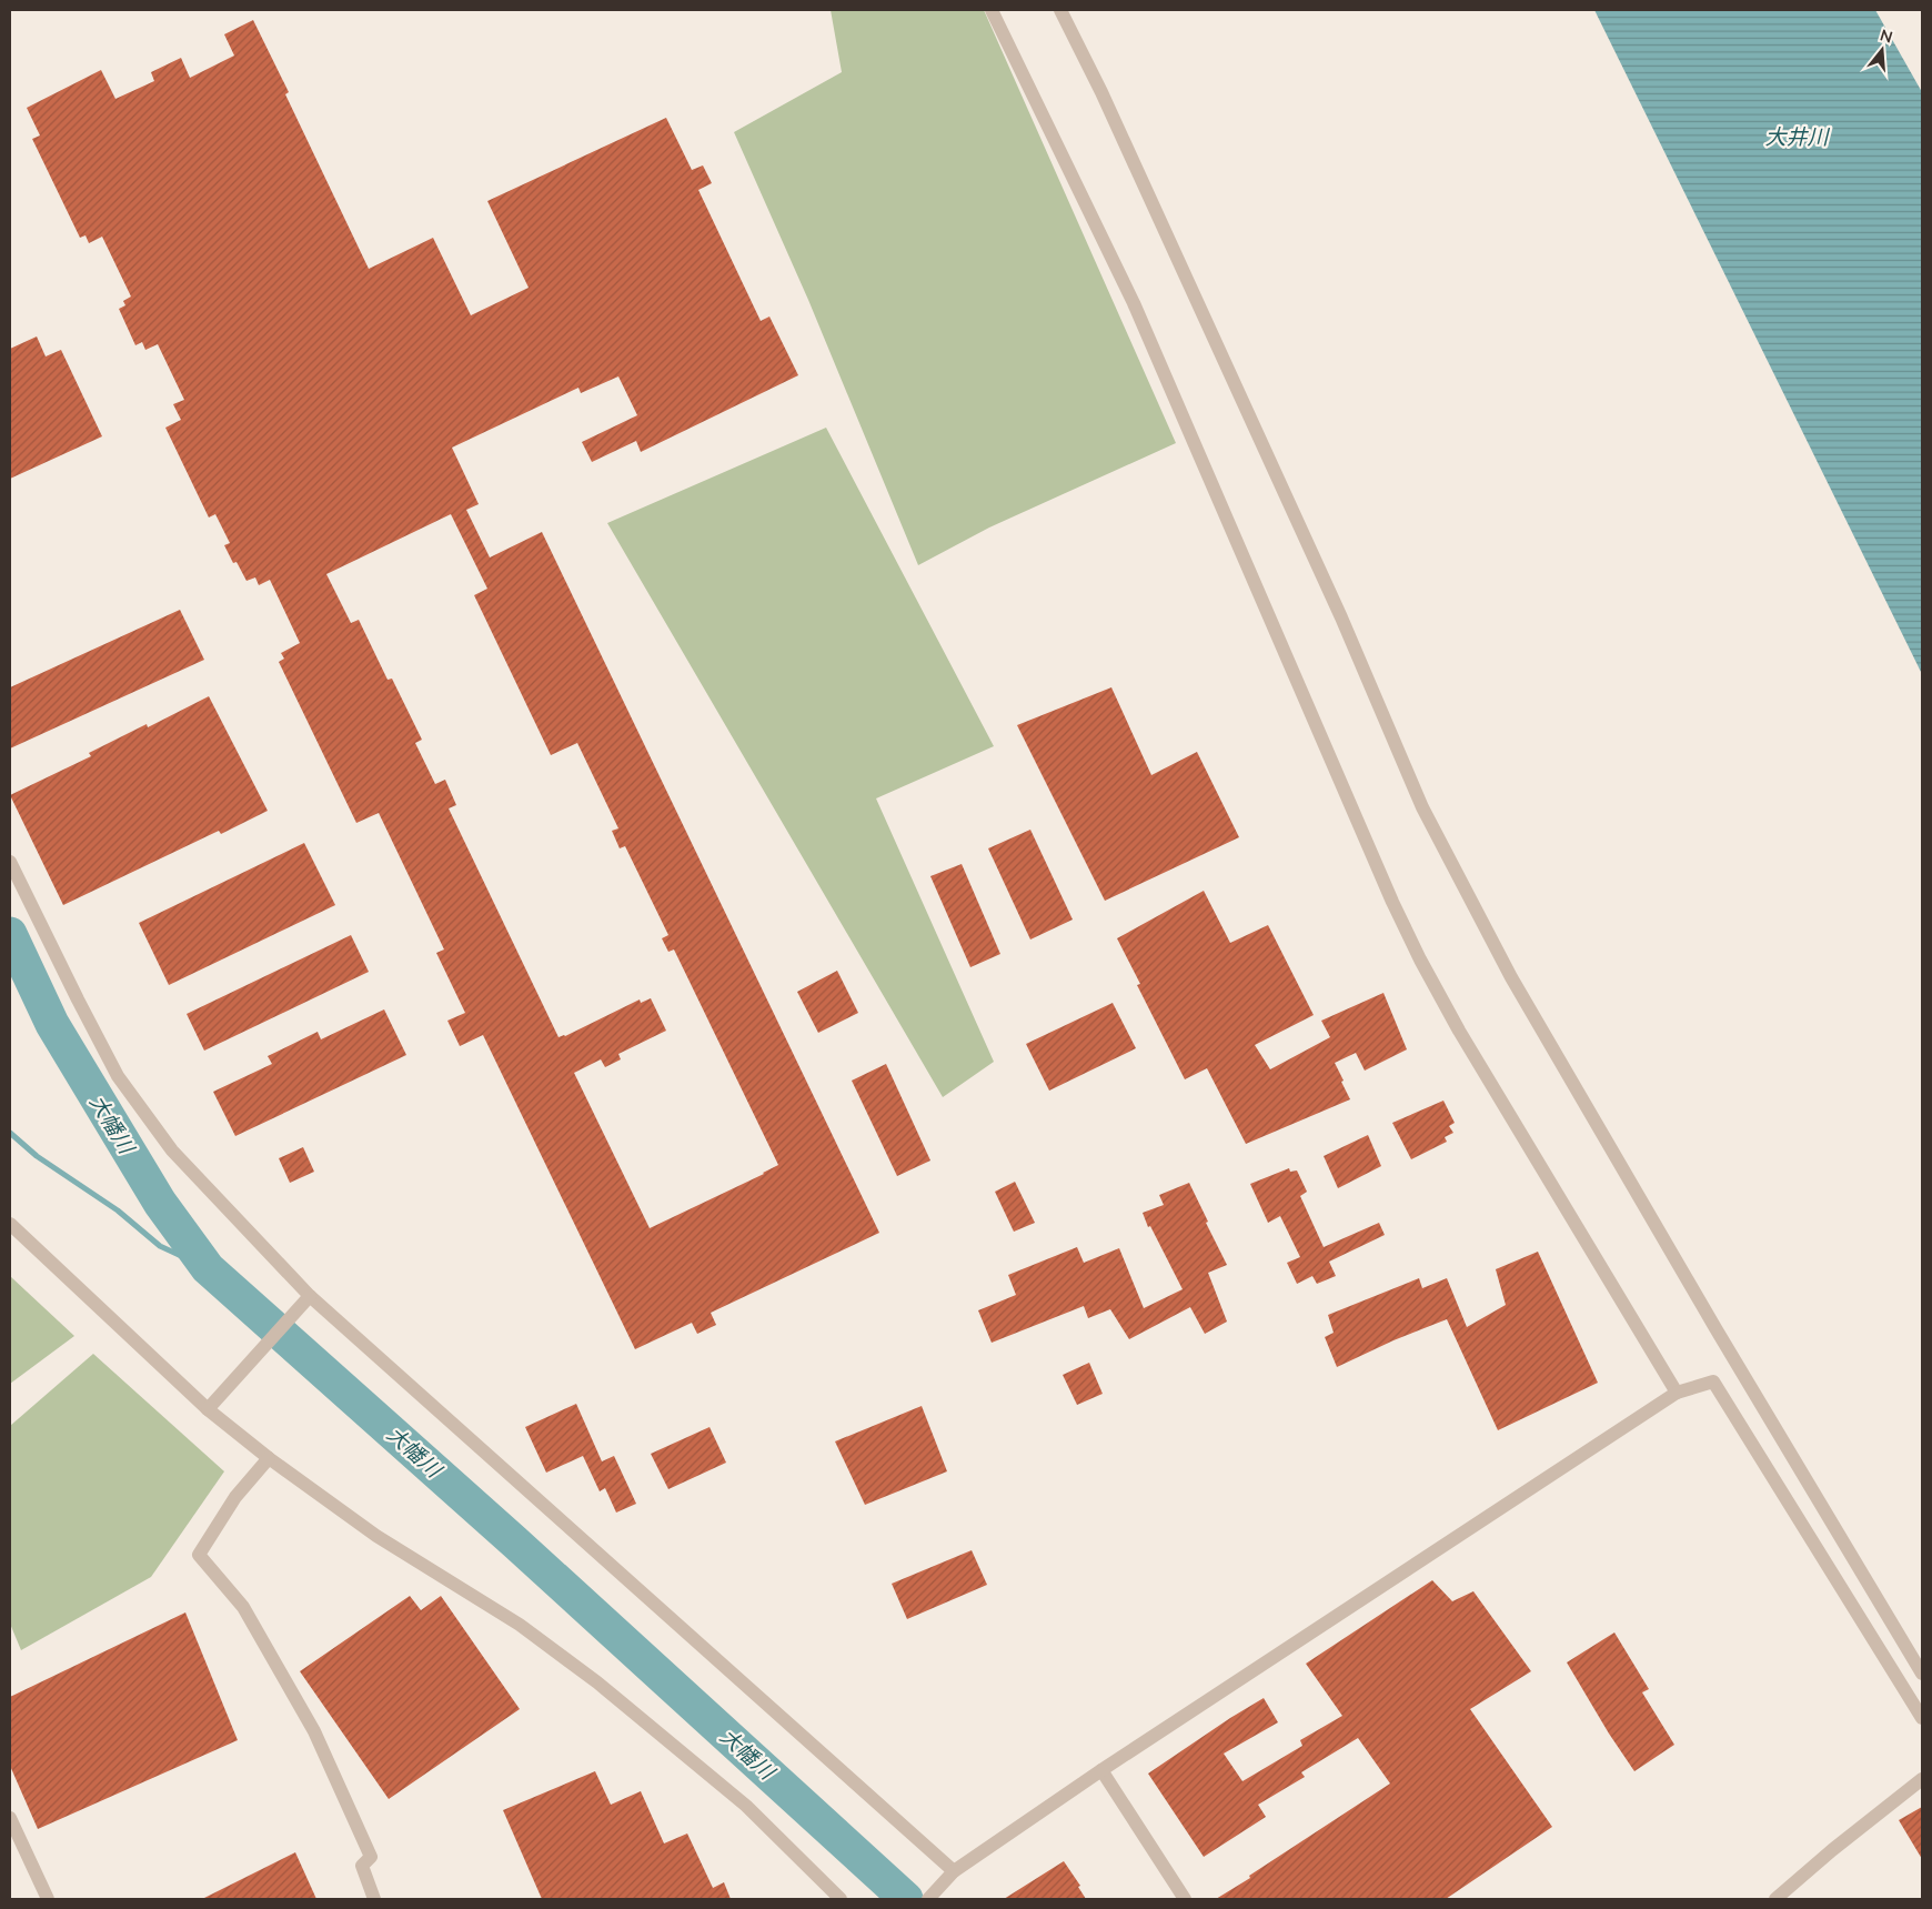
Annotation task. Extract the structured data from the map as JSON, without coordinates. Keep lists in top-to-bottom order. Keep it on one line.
{"water":["大井川","大幡川"],"north":"top"}
